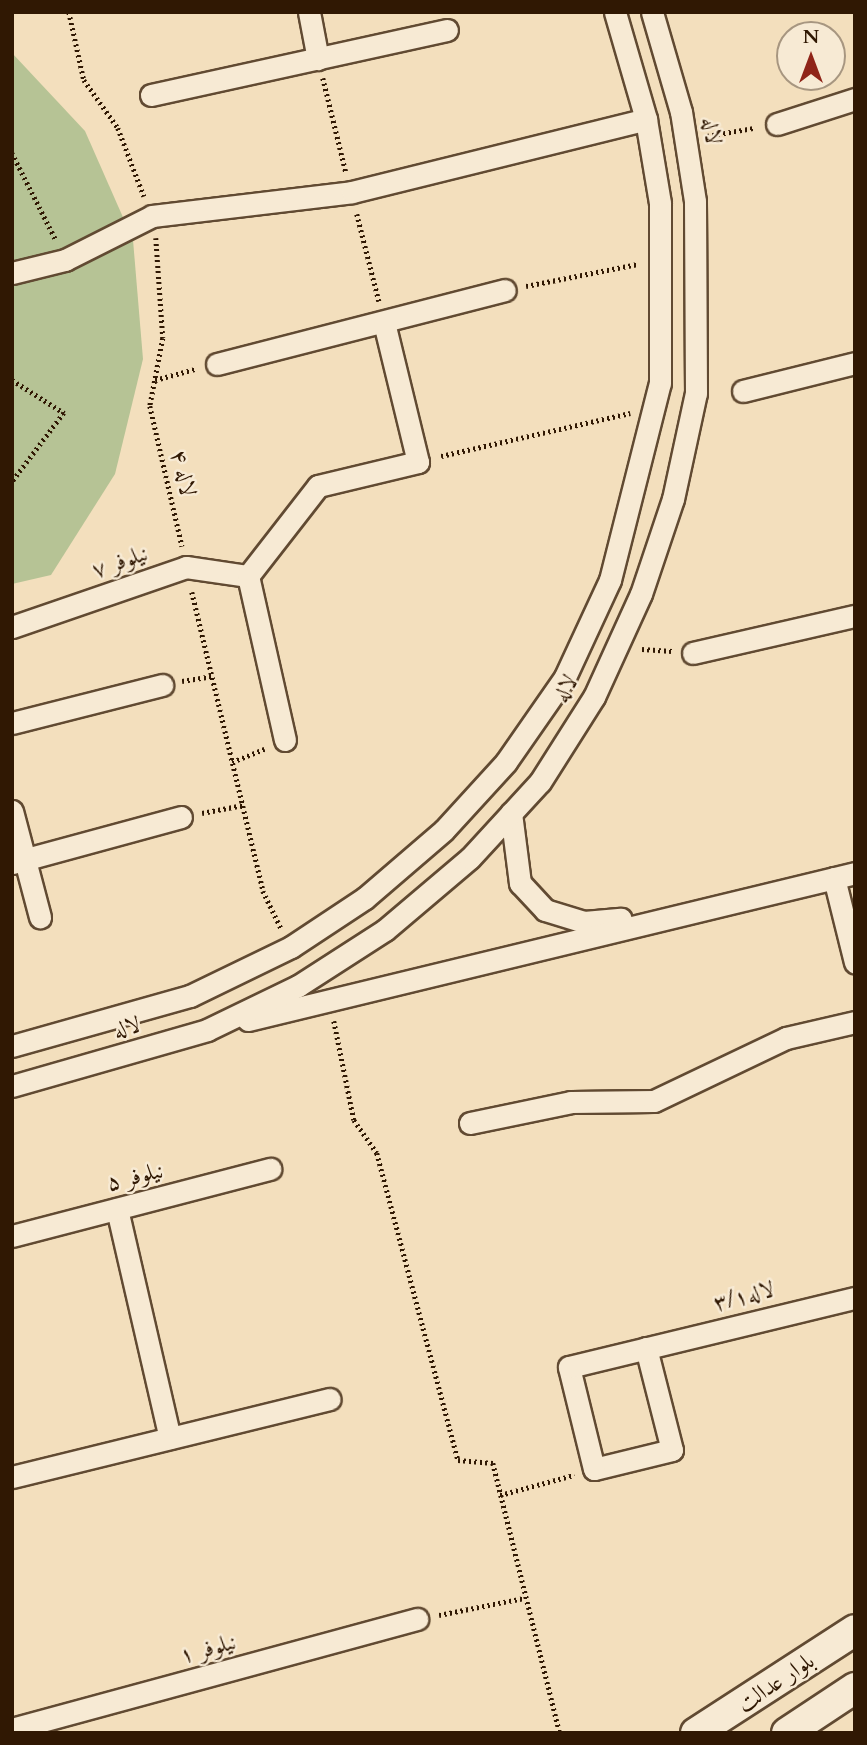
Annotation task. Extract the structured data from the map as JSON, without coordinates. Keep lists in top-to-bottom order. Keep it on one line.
{"streets":{"main road":["بلوار عدالت"],"street":["لاله","نیلوفر ۷","نیلوفر ۵","لاله۳/۱","نیلوفر ۱"],"path":["لاله ۴"]},"crossings":[["لاله","لاله ۴"],["لاله ۴","نیلوفر ۷"]],"north":"top"}
